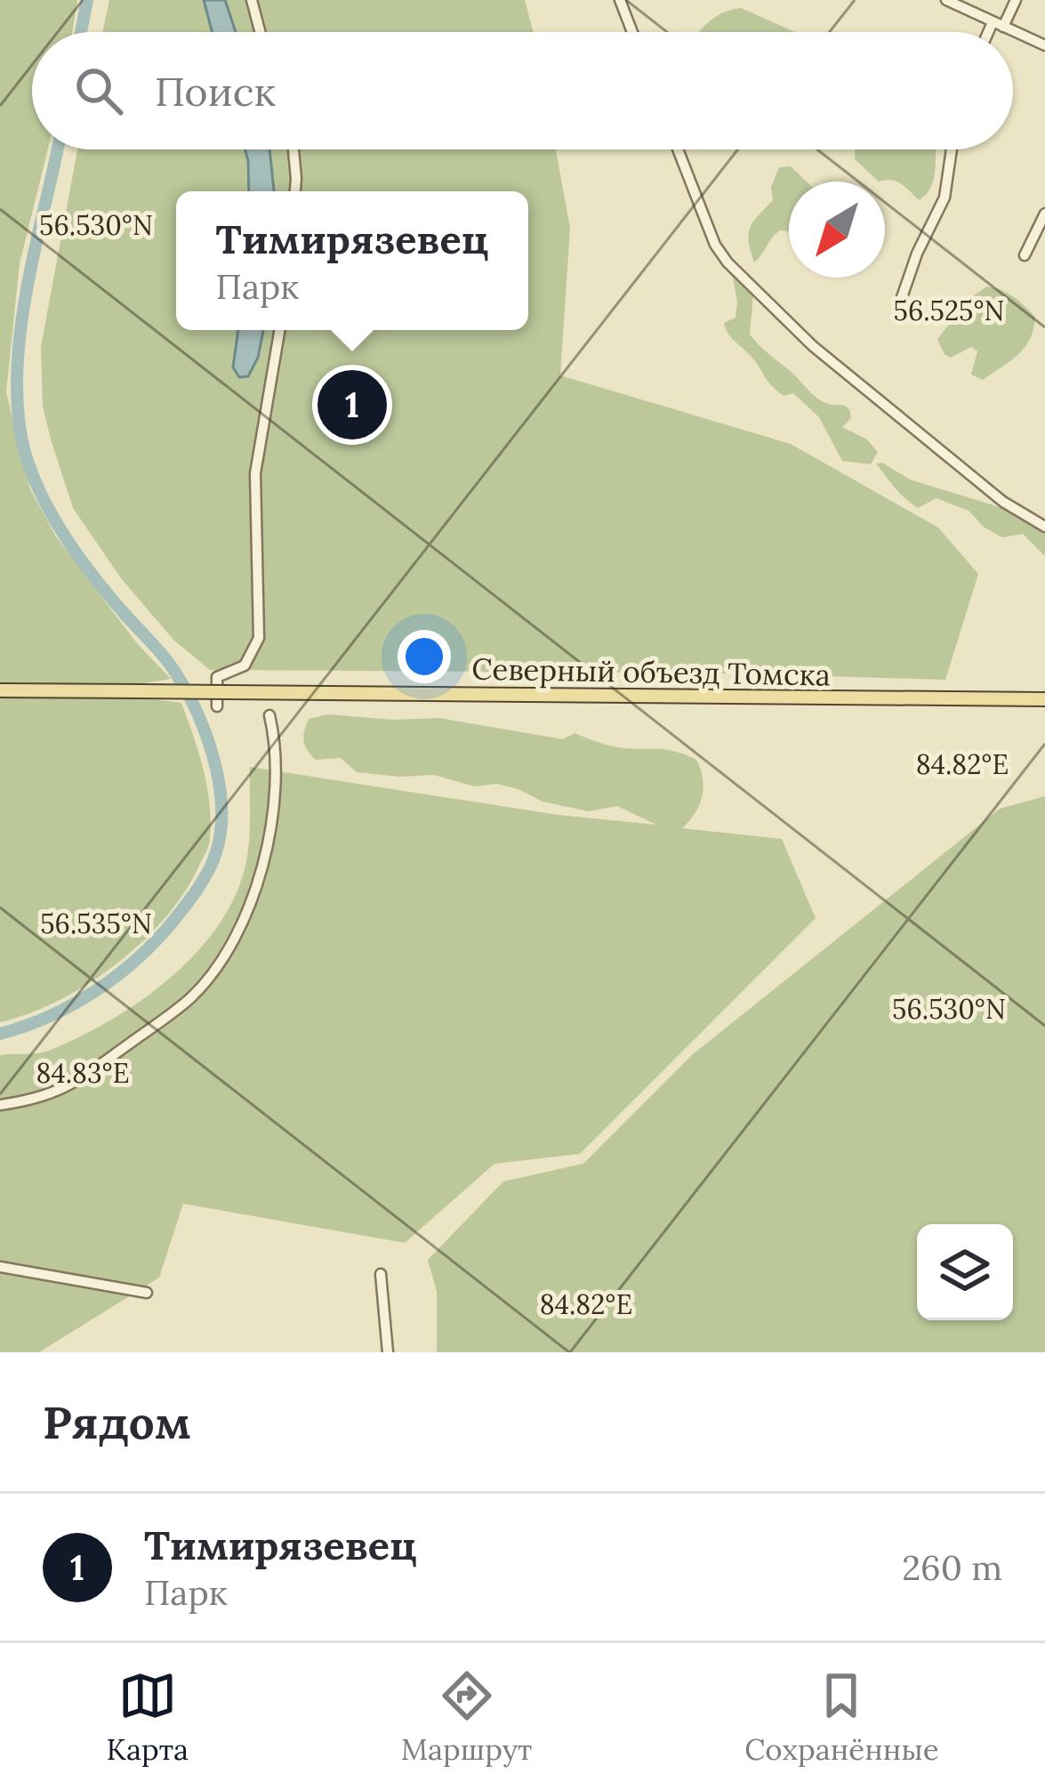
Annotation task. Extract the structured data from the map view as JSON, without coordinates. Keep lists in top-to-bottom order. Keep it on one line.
{"streets":{"main road":["Северный объезд Томска"]},"north":"bottom left","page":{"search":"Поиск","popup":["Тимирязевец","Парк"],"pins":"1","heading":"Рядом","list":[{"mark":"1","name":"Тимирязевец","note":"Парк","value":"260 m"}],"nav":["Карта","Маршрут","Сохранённые"]},"coordinates":["56.530°N","56.525°N","84.82°E","56.535°N","84.83°E"]}
